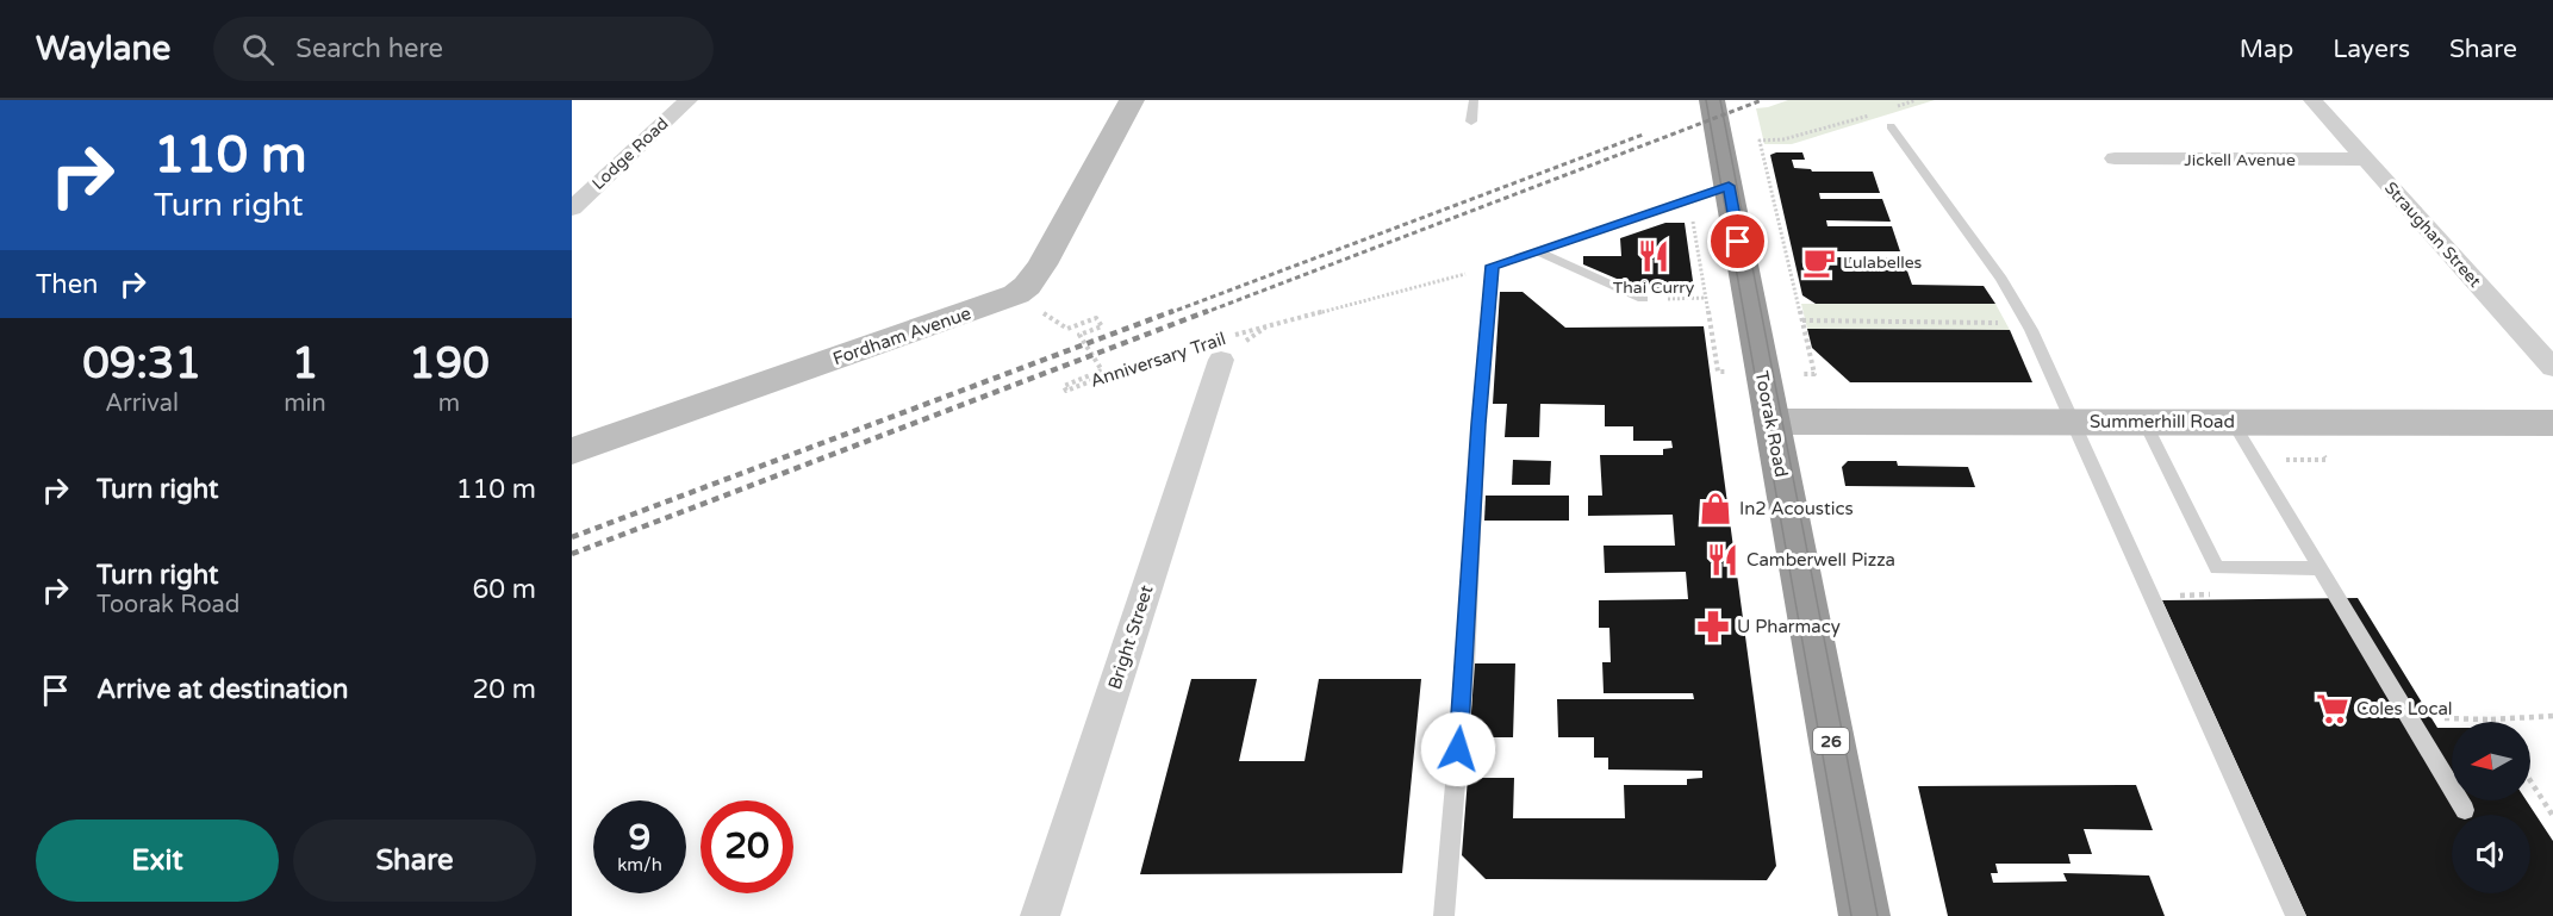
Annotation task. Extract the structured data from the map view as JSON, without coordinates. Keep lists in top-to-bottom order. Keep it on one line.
{"streets":{"highway":["Toorak Road","26"],"street":["Lodge Road","Jickell Avenue","Straughan Street","Fordham Avenue","Summerhill Road","Bright Street"],"path":["Anniversary Trail"]},"crossings":[["Jickell Avenue","Straughan Street"],["Anniversary Trail","Bright Street"],["Summerhill Road","Toorak Road"]],"places":{"restaurant":["Thai Curry","Camberwell Pizza"],"cafe":["Lulabelles"],"shop":["In2 Acoustics"],"pharmacy":["U Pharmacy"],"supermarket":["Coles Local"]},"north":"left","page":{"header":"Waylane","search":"Search here","nav":["Map","Layers","Share"],"turn":["110 m","Turn right"],"then":"Then","eta":["09:31","Arrival","1","min","190","m"],"list":[{"name":"Turn right","value":"110 m"},{"name":"Turn right","note":"Toorak Road","value":"60 m"},{"name":"Arrive at destination","value":"20 m"}],"speed":"9 km/h","limit":"20","buttons":["Exit","Share"]}}
